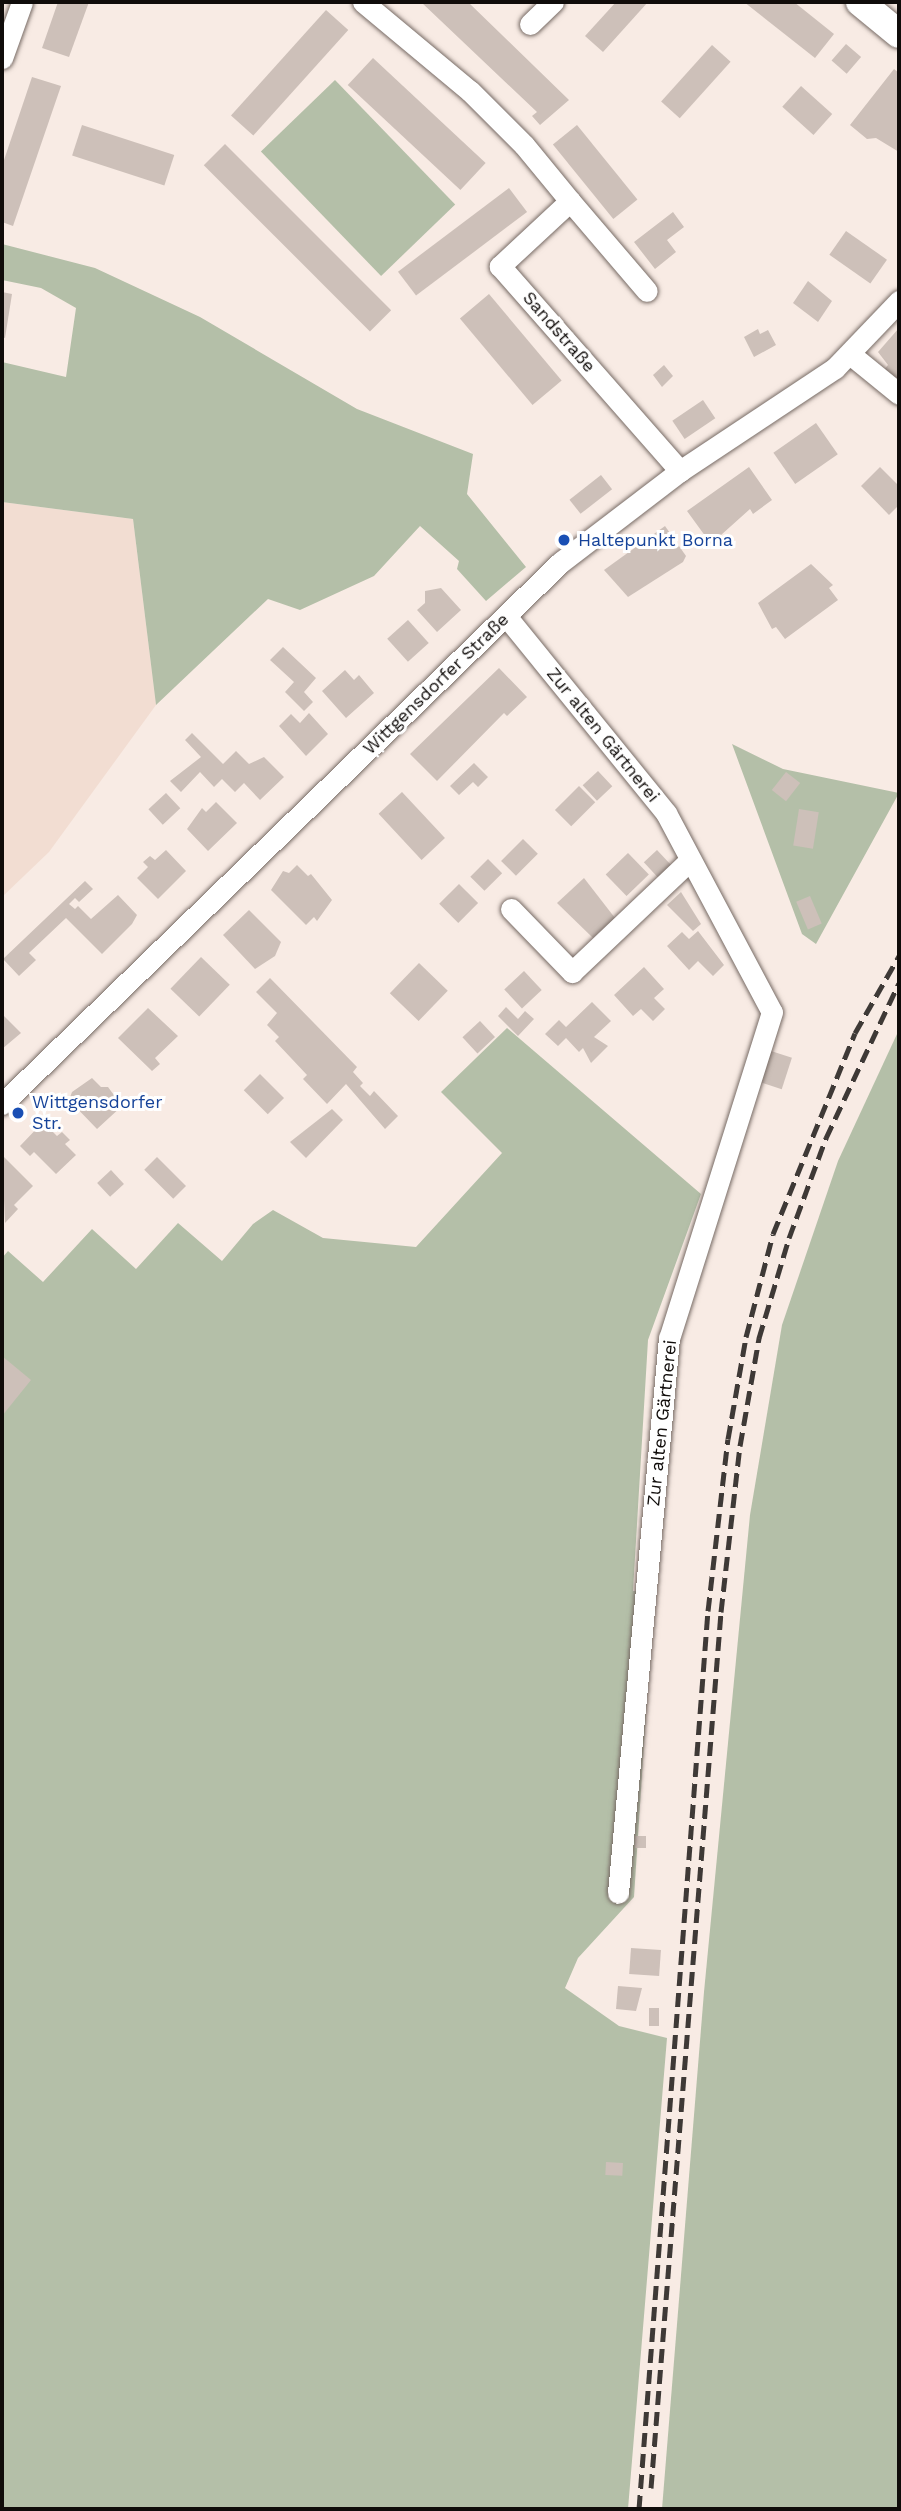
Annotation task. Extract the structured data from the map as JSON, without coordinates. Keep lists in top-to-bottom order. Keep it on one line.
{"streets":{"street":["Sandstraße","Wittgensdorfer Straße","Zur alten Gärtnerei"]},"crossings":[["Sandstraße","Wittgensdorfer Straße"],["Wittgensdorfer Straße","Zur alten Gärtnerei"]],"places":["Haltepunkt Borna","Wittgensdorfer Str."]}
